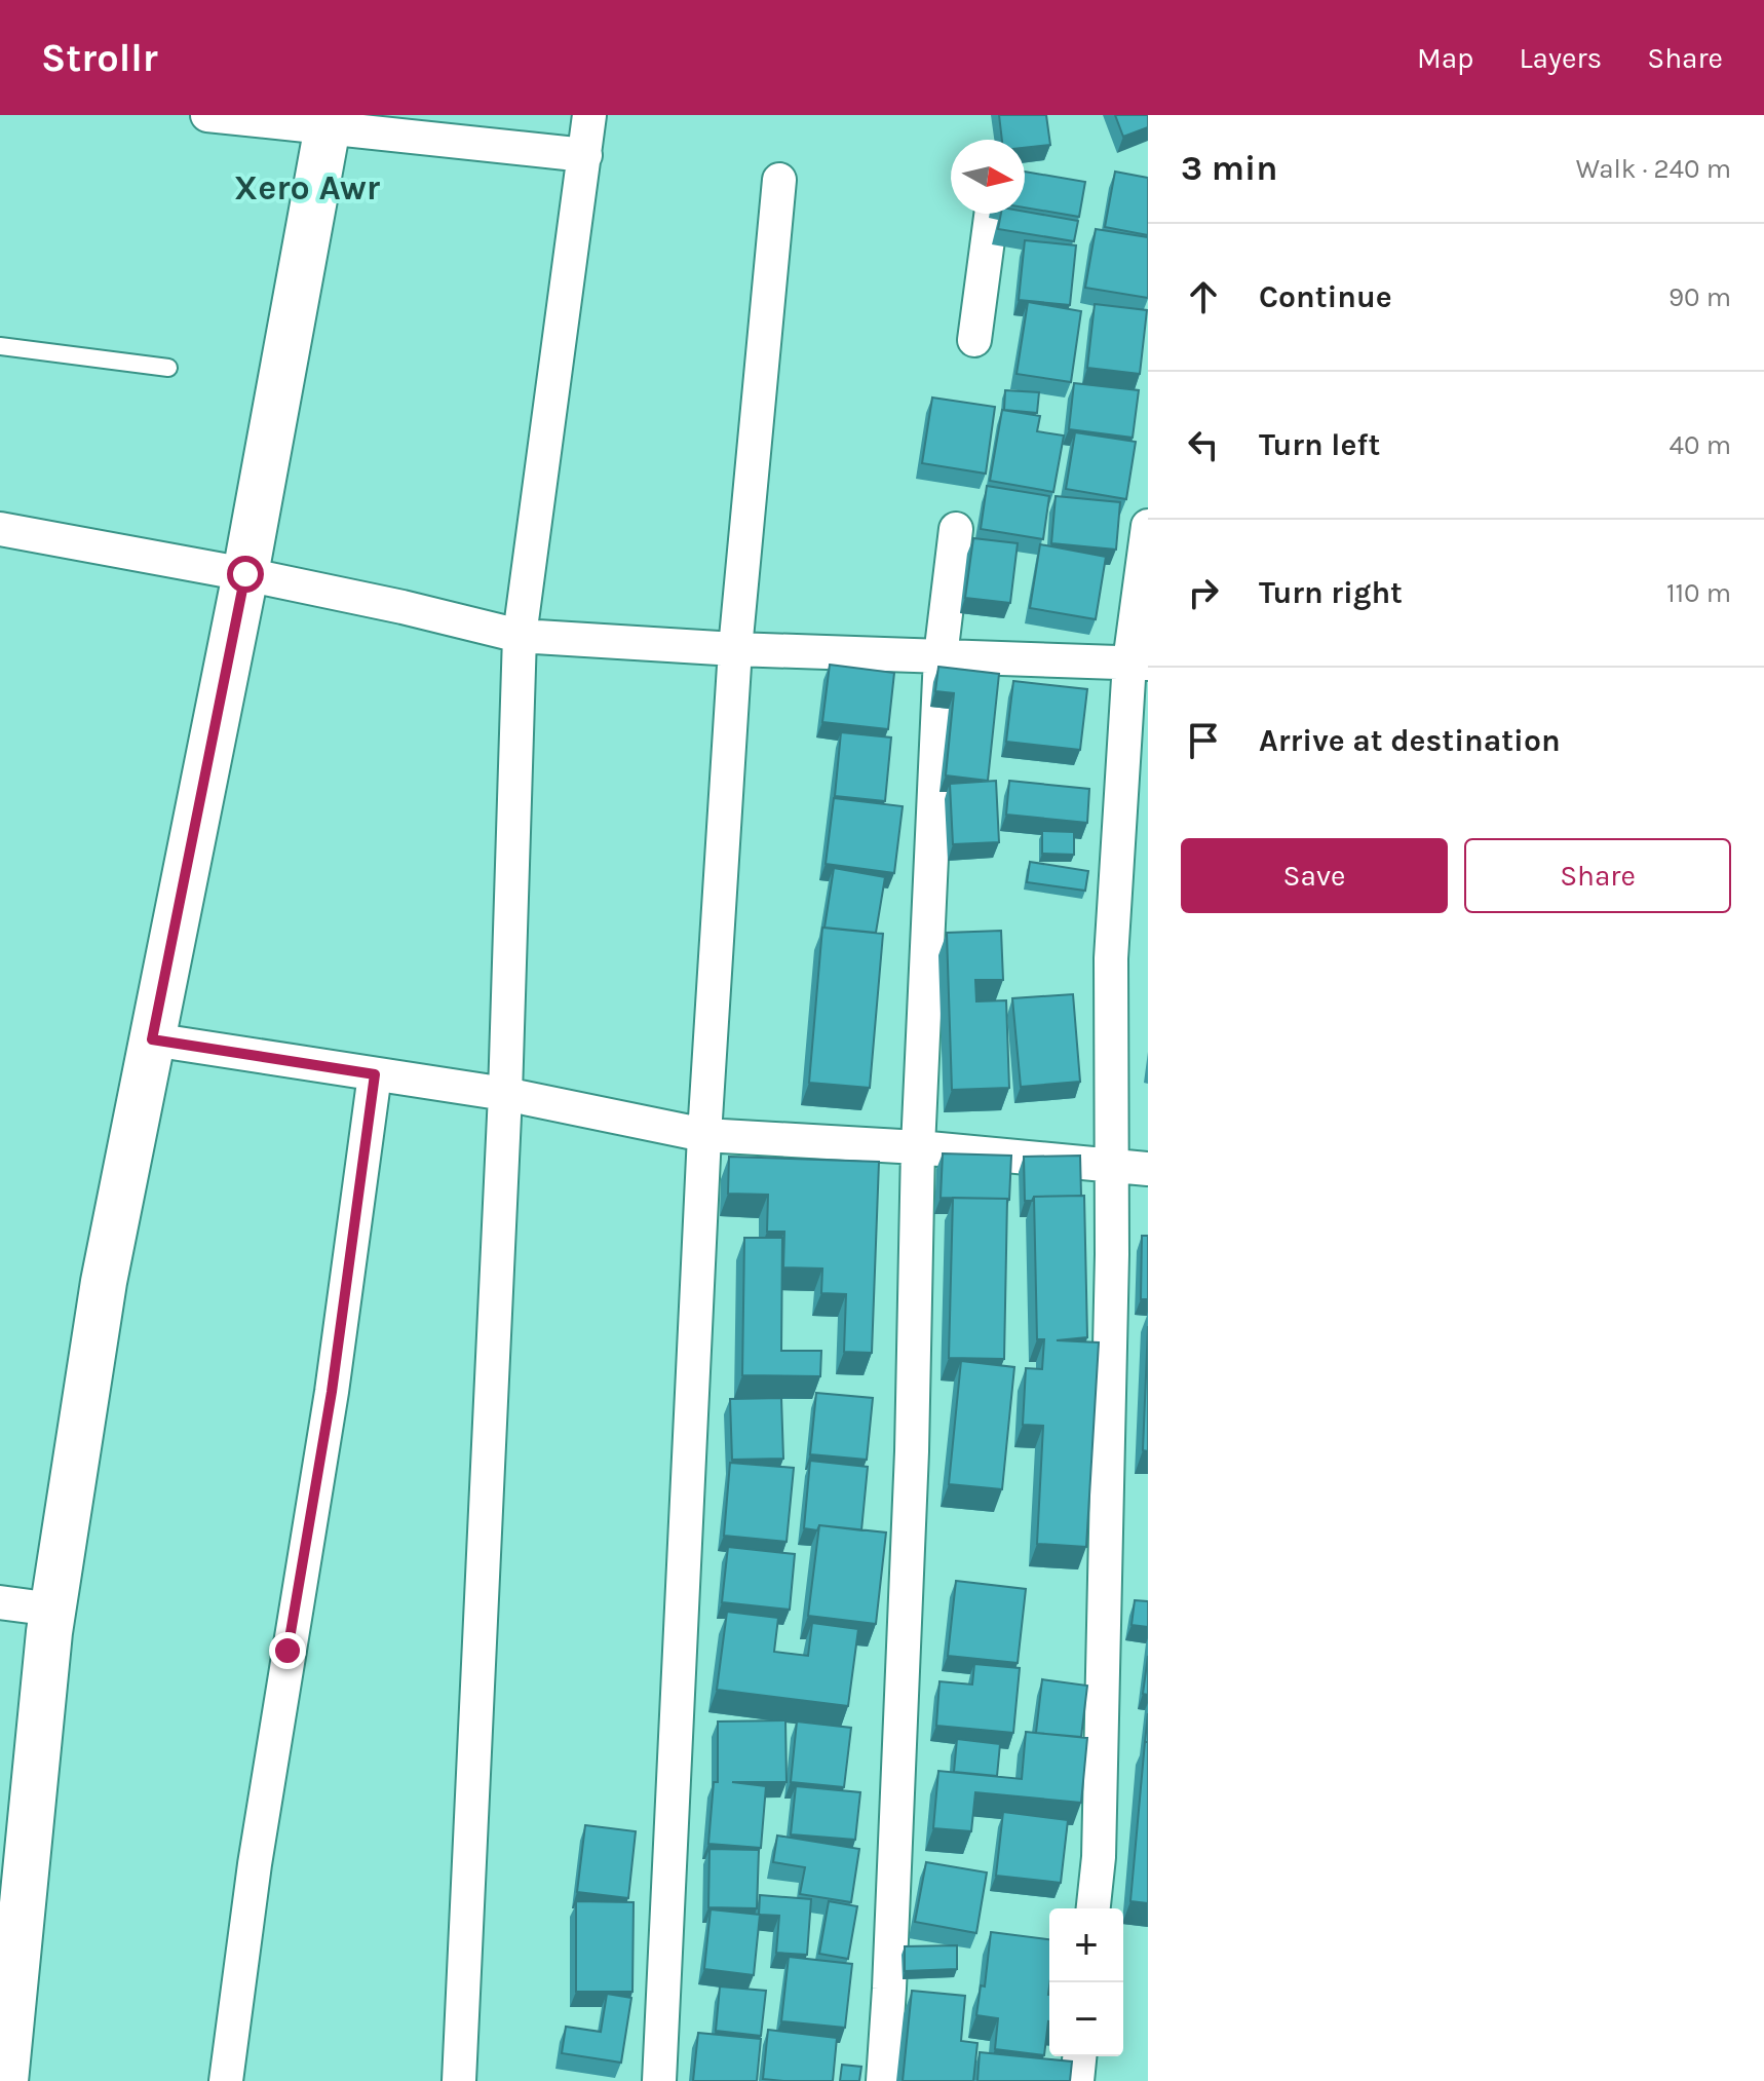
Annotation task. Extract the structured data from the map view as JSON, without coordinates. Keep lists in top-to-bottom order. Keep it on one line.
{"districts":["Xero Awr"],"north":"right","page":{"header":"Strollr","nav":["Map","Layers","Share"],"heading":["3 min","Walk · 240 m"],"list":[["Continue","90 m"],["Turn left","40 m"],["Turn right","110 m"],"Arrive at destination"],"buttons":["Save","Share"],"map_buttons":["+","−"]}}
